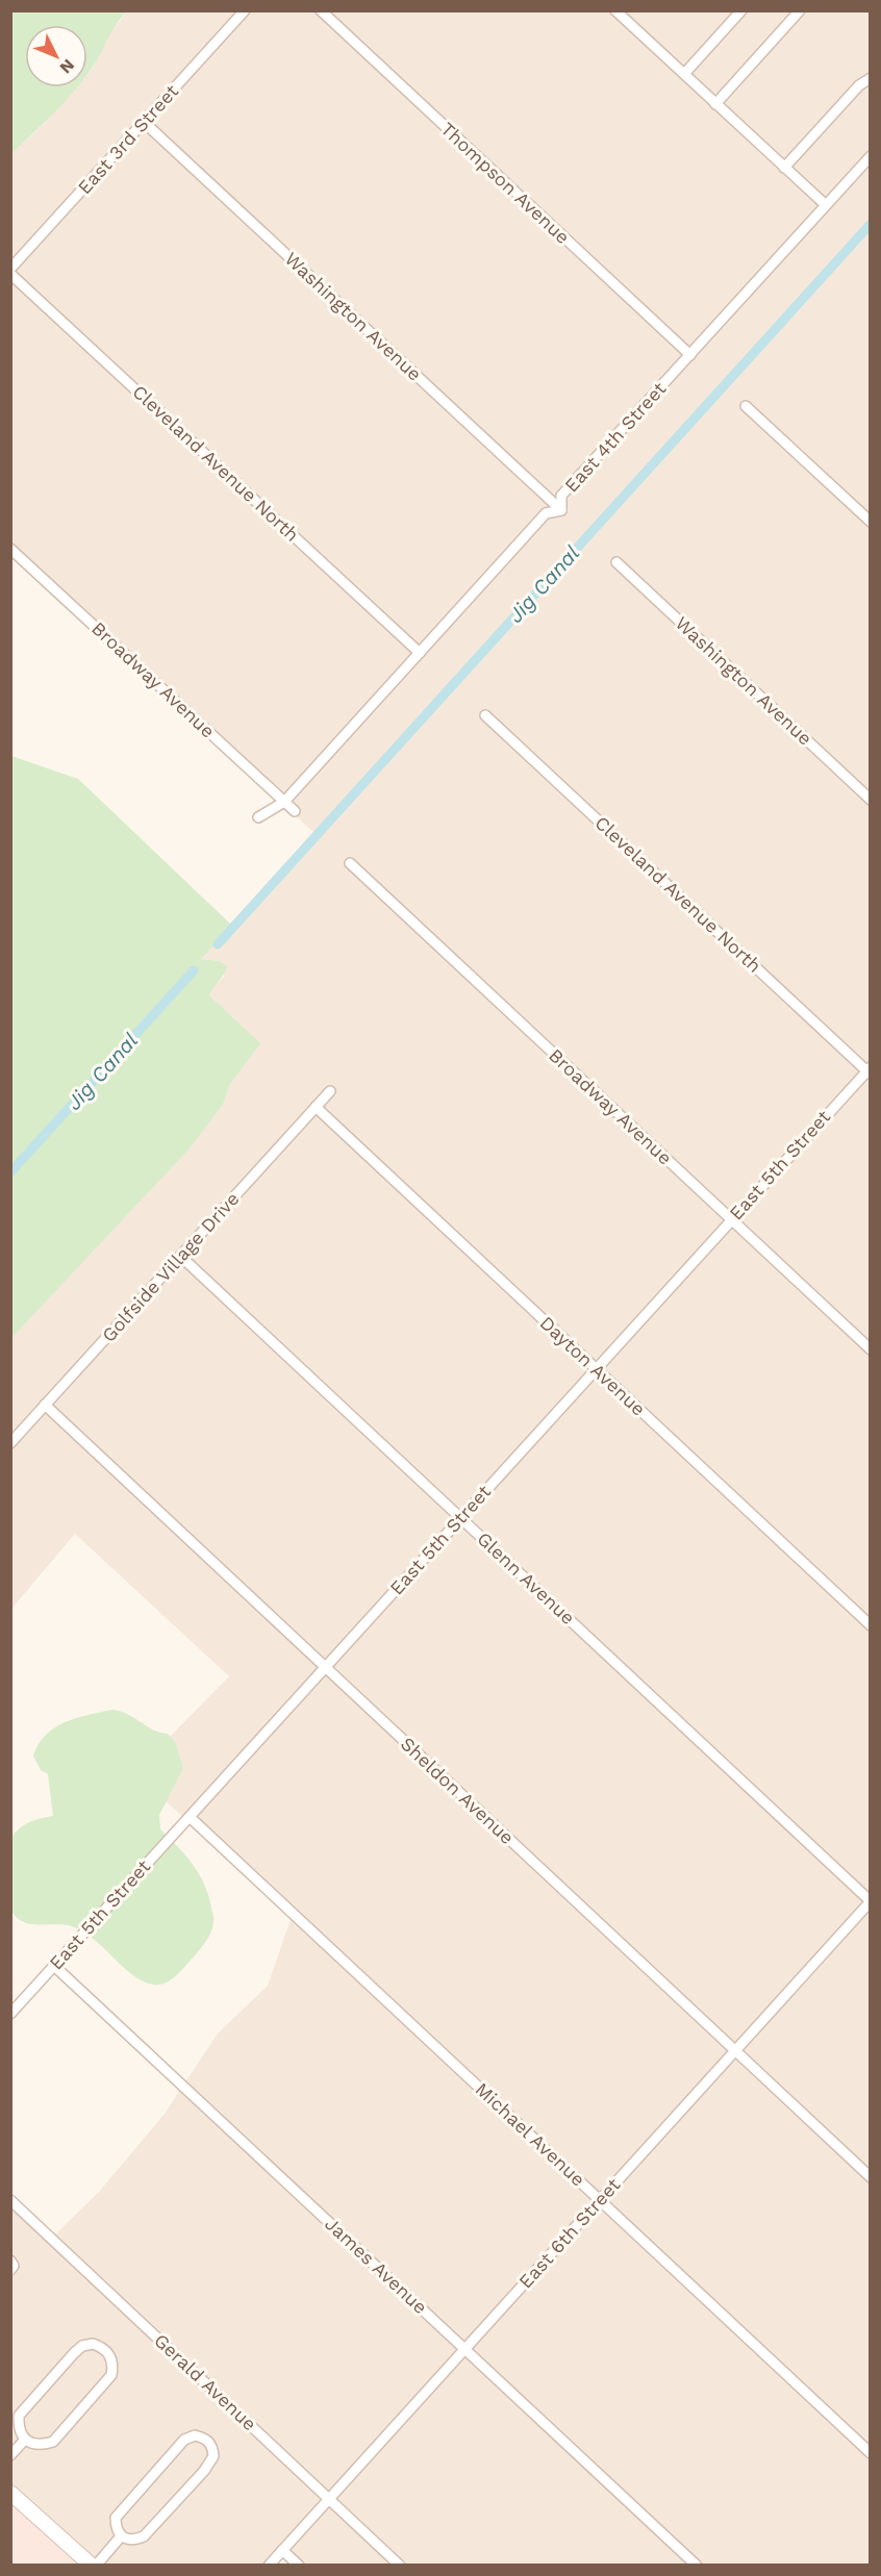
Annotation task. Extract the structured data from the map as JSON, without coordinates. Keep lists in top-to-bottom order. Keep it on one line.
{"streets":{"street":["East 3rd Street","Thompson Avenue","Washington Avenue","East 4th Street","Cleveland Avenue North","Broadway Avenue","East 5th Street","Golfside Village Drive","Dayton Avenue","Glenn Avenue","Sheldon Avenue","Michael Avenue","East 6th Street","James Avenue","Gerald Avenue"]},"crossings":[["East 3rd Street","Washington Avenue"],["Thompson Avenue","East 4th Street"],["Washington Avenue","East 4th Street"],["East 4th Street","Cleveland Avenue North"],["East 4th Street","Broadway Avenue"],["Cleveland Avenue North","East 5th Street"],["Broadway Avenue","East 5th Street"],["East 5th Street","Dayton Avenue"],["East 5th Street","Glenn Avenue"],["East 5th Street","Sheldon Avenue"],["East 5th Street","Michael Avenue"],["East 5th Street","James Avenue"],["Golfside Village Drive","Dayton Avenue"],["Golfside Village Drive","Glenn Avenue"],["Golfside Village Drive","Sheldon Avenue"],["Glenn Avenue","East 6th Street"],["Sheldon Avenue","East 6th Street"],["Michael Avenue","East 6th Street"],["East 6th Street","James Avenue"],["East 6th Street","Gerald Avenue"]],"water":["Jig Canal"],"north":"bottom right"}
